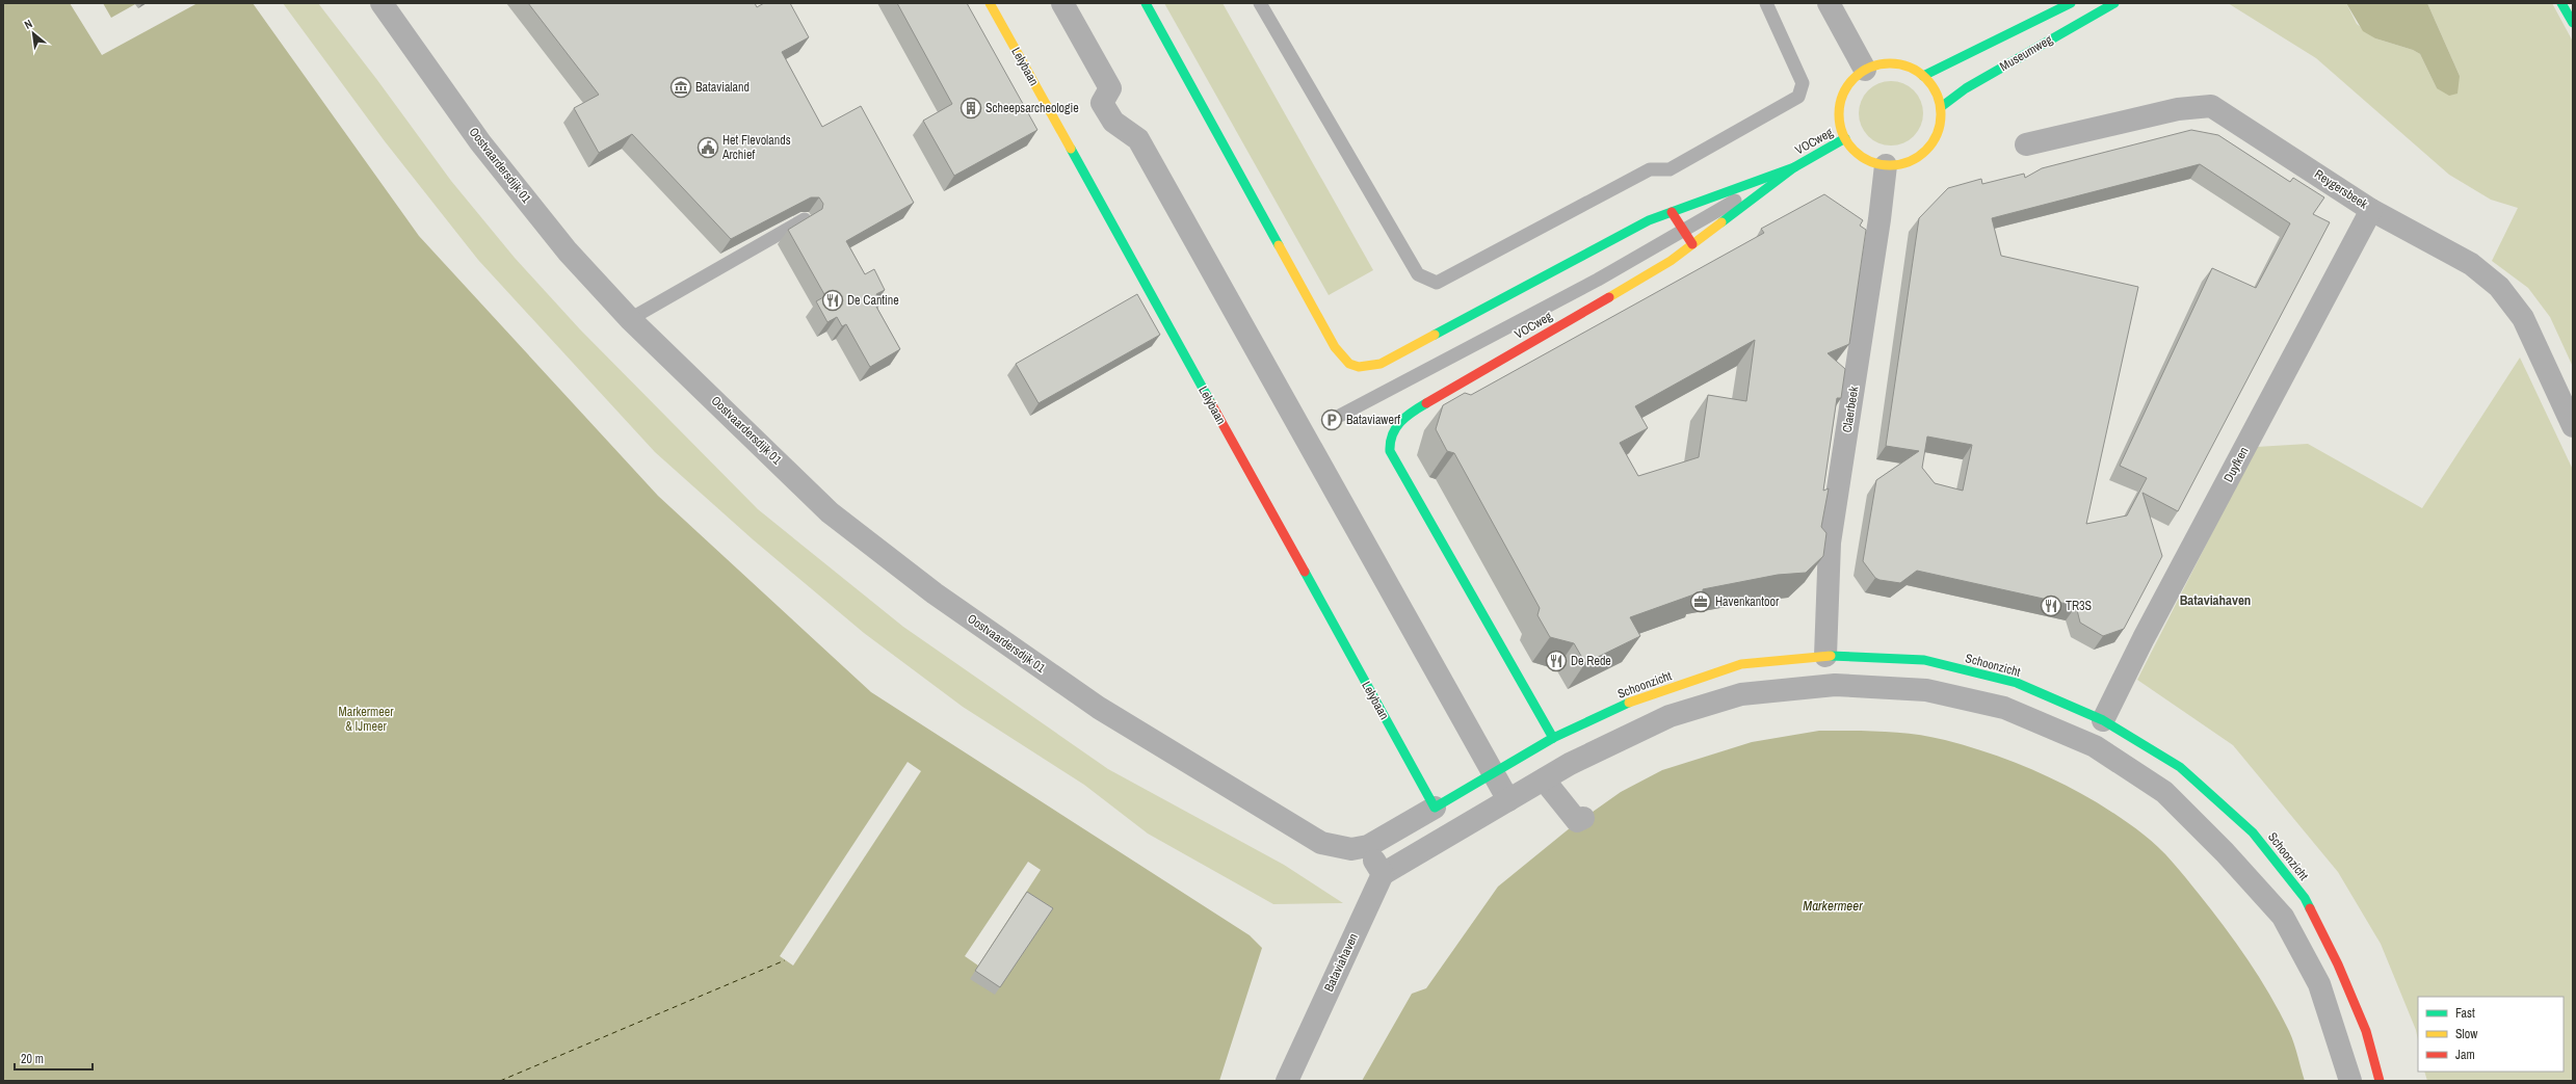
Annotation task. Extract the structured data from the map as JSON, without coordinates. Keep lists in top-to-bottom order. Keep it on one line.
{"streets":{"street":["Museumweg","Lelybaan","VOCweg","Oostvaardersdijk 01","Reygersbeek","Claerbeek","Duyfken","Schoonzicht","Bataviahaven"]},"crossings":[["Museumweg","VOCweg"],["Museumweg","Claerbeek"],["Lelybaan","Oostvaardersdijk 01"],["Lelybaan","Schoonzicht"],["VOCweg","Claerbeek"],["VOCweg","Schoonzicht"],["Oostvaardersdijk 01","Schoonzicht"],["Reygersbeek","Duyfken"],["Claerbeek","Schoonzicht"],["Duyfken","Schoonzicht"]],"districts":["Bataviahaven"],"water":["Markermeer"],"parks":["Markermeer & IJmeer"],"places":{"museum":["Batavialand"],"building":["Scheepsarcheologie"],"public building":["Het Flevolands Archief"],"restaurant":["De Cantine","TR3S","De Rede"],"parking":["Bataviawerf"],"office":["Havenkantoor"]},"legend":["Fast","Slow","Jam"],"scale_bar":"20 m","north":"top left"}
